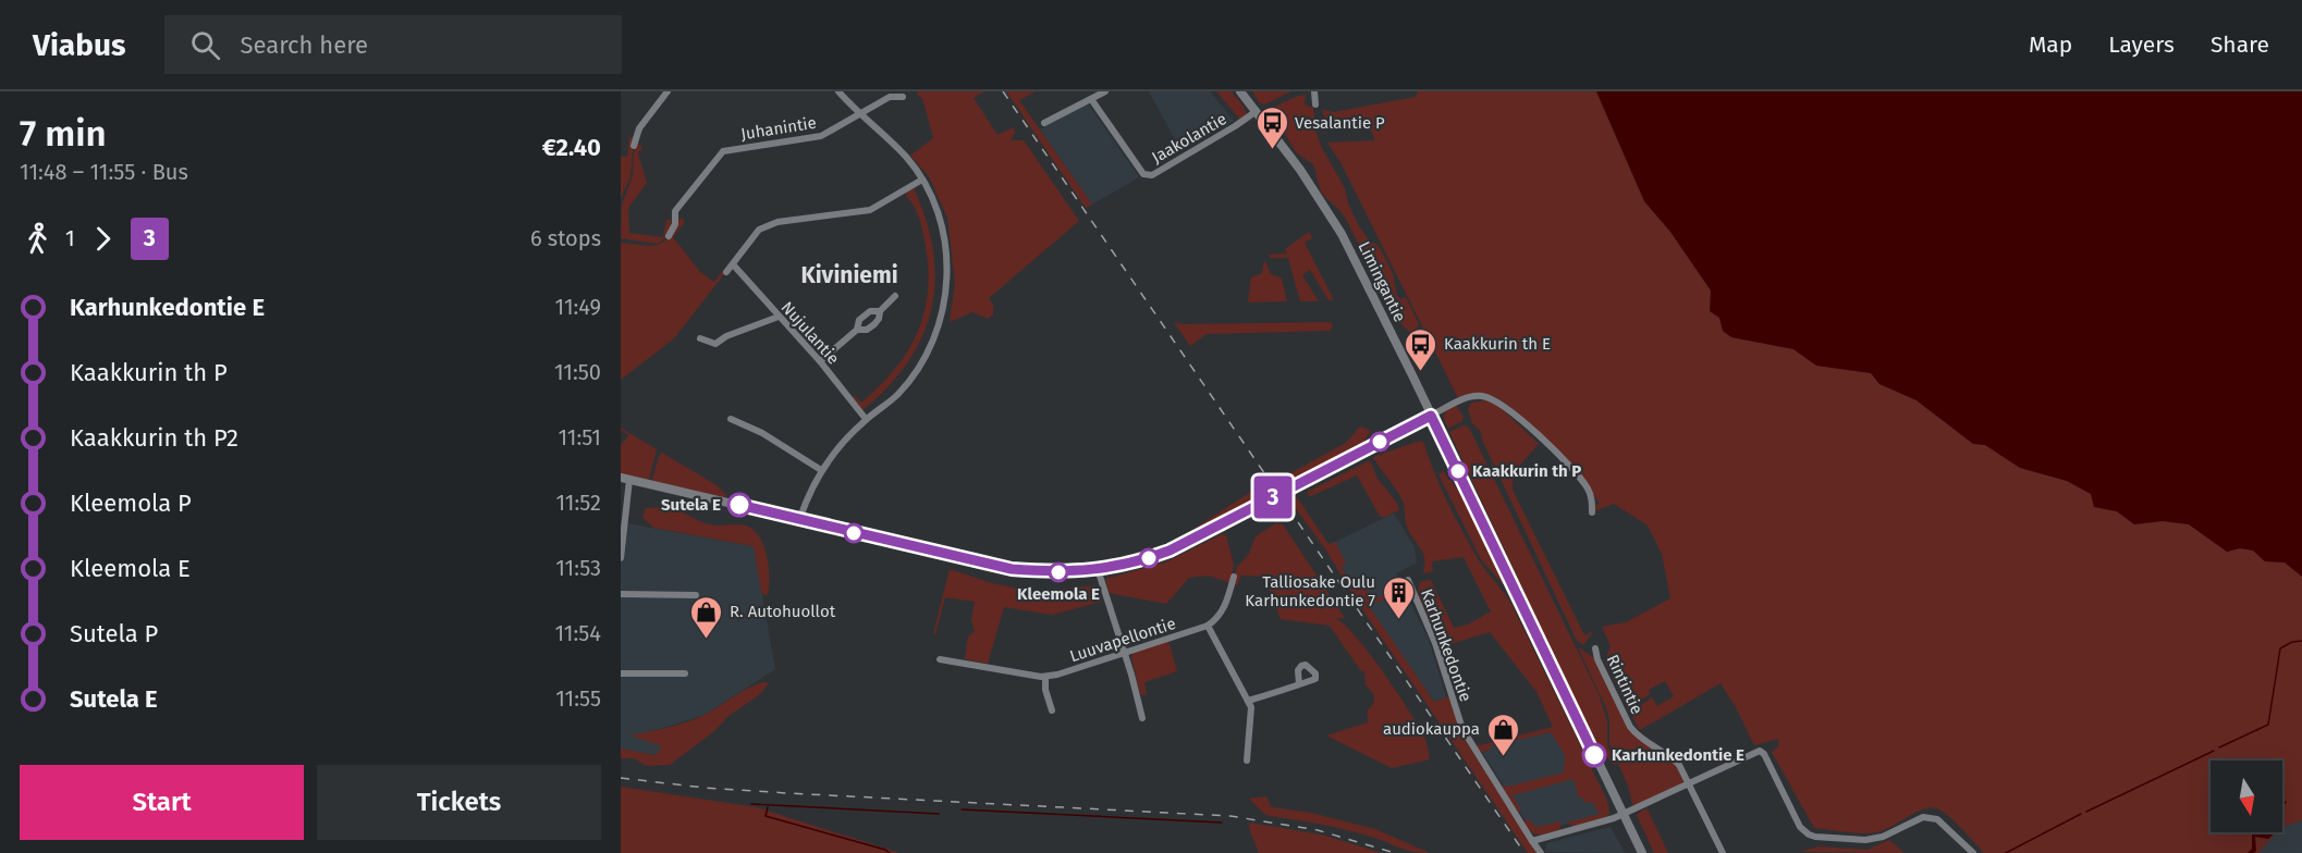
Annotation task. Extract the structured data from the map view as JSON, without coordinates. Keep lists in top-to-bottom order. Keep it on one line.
{"streets":{"main road":["Limingantie"],"street":["Juhanintie","Jaakolantie","Nujulantie","Luuvapellontie","Karhunkedontie","Rintintie"]},"crossings":[["Jaakolantie","Limingantie"]],"districts":["Kiviniemi"],"places":{"bus stop":["Vesalantie P","Kaakkurin th E"],"other":["Kaakkurin th P","Sutela E","Kleemola E","Karhunkedontie E"],"building":["Talliosake Oulu Karhunkedontie 7"],"shop":["R. Autohuollot","audiokauppa"]},"lines":["bus line 3"],"north":"bottom","page":{"header":"Viabus","search":"Search here","nav":["Map","Layers","Share"],"heading":["7 min","11:48 – 11:55 · Bus","€2.40"],"on_map":"3","legs":["1","3","6 stops"],"list":[{"name":"Karhunkedontie E","value":"11:49"},{"name":"Kaakkurin th P","value":"11:50"},{"name":"Kaakkurin th P2","value":"11:51"},{"name":"Kleemola P","value":"11:52"},{"name":"Kleemola E","value":"11:53"},{"name":"Sutela P","value":"11:54"},{"name":"Sutela E","value":"11:55"}],"buttons":["Start","Tickets"]}}
